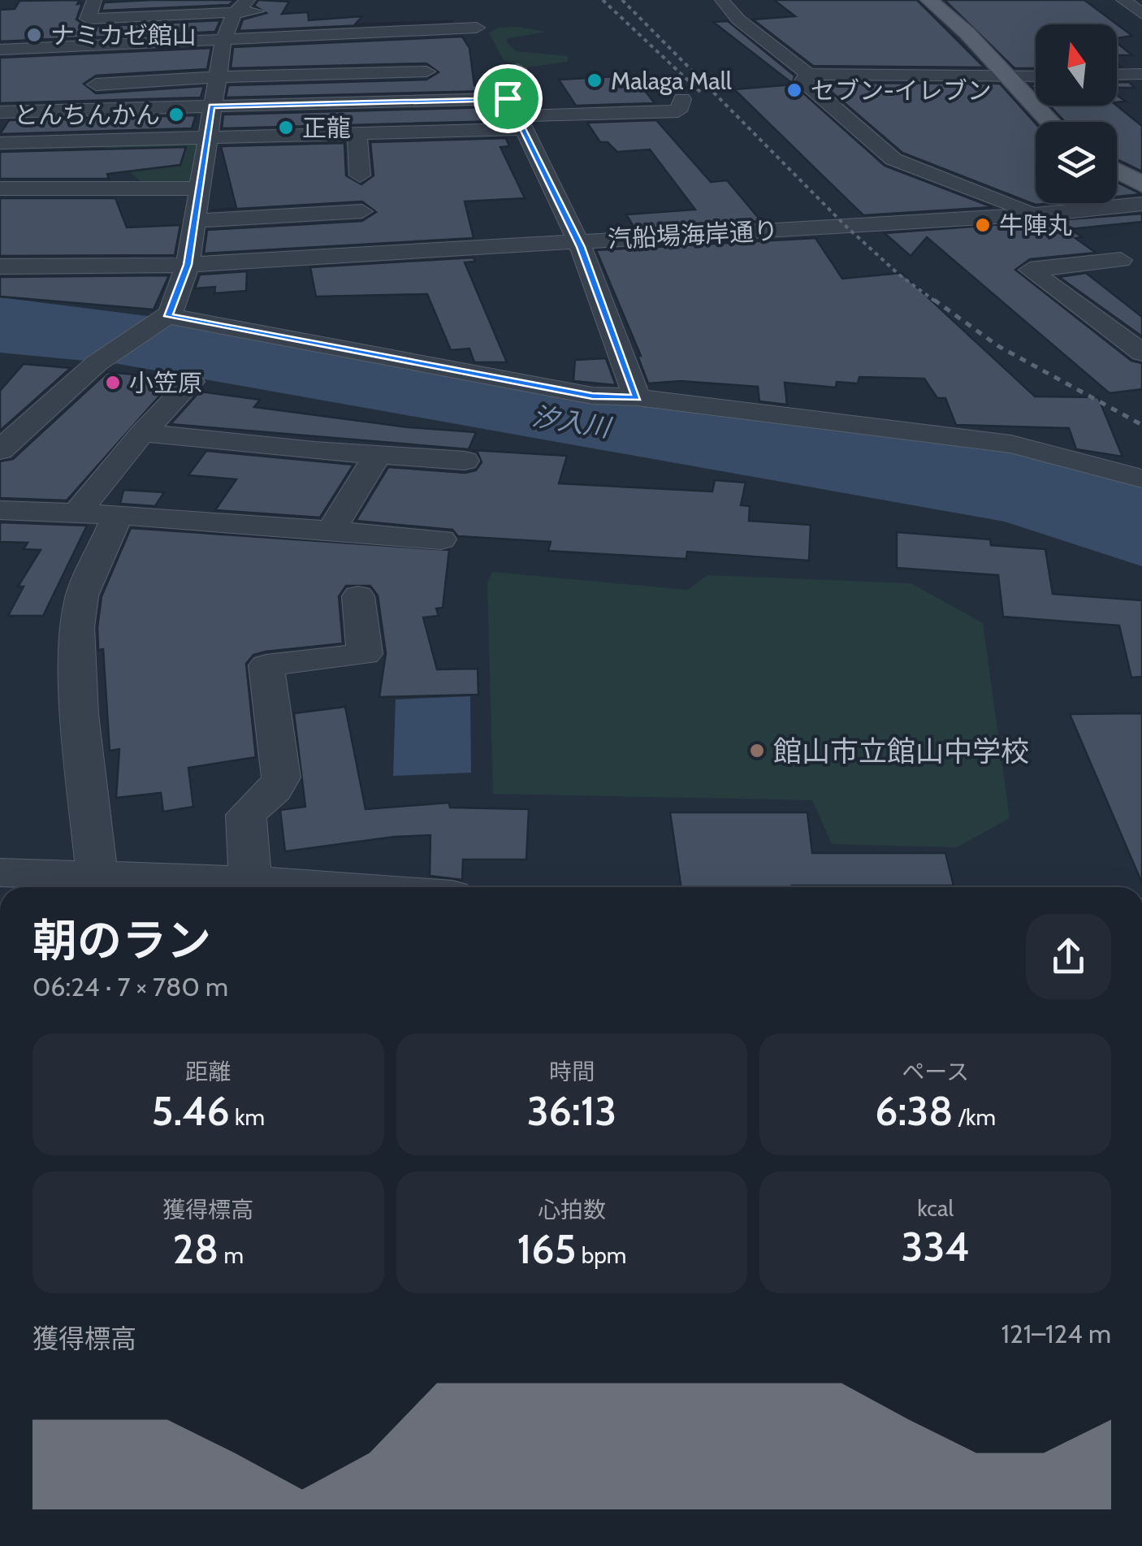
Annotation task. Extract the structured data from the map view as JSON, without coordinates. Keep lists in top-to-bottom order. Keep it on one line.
{"streets":{"street":["汽船場海岸通り"]},"water":["汐入川"],"places":["ナミカゼ館山","Malaga Mall","セブン-イレブン","とんちんかん","正龍","牛陣丸","小笠原","館山市立館山中学校"],"north":"top","page":{"heading":["朝のラン","06:24 · 7 × 780 m"],"stats":[["距離","5.46 km"],["時間","36:13"],["ペース","6:38 /km"],["獲得標高","28 m"],["心拍数","165 bpm"],["kcal","334"]],"chart":["獲得標高","121–124 m"]}}
